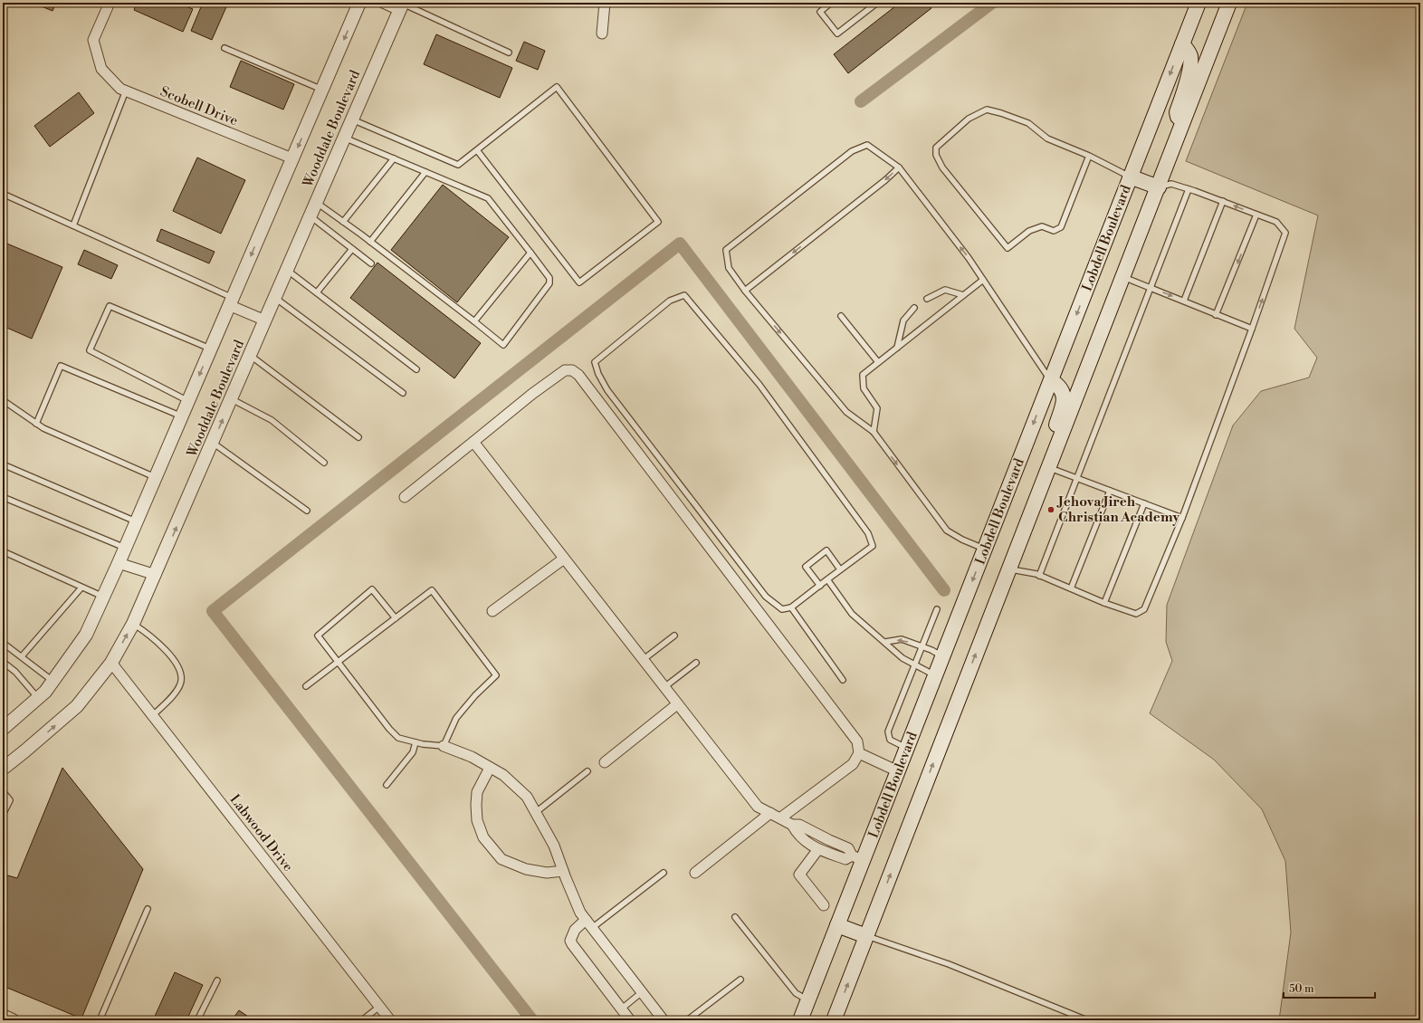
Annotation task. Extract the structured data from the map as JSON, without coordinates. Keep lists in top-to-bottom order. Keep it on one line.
{"streets":{"main road":["Lobdell Boulevard"],"street":["Scobell Drive","Wooddale Boulevard","Labwood Drive"]},"crossings":[["Scobell Drive","Wooddale Boulevard"],["Wooddale Boulevard","Labwood Drive"]],"places":["Jehova Jireh Christian Academy"],"scale_bar":"50 m"}
